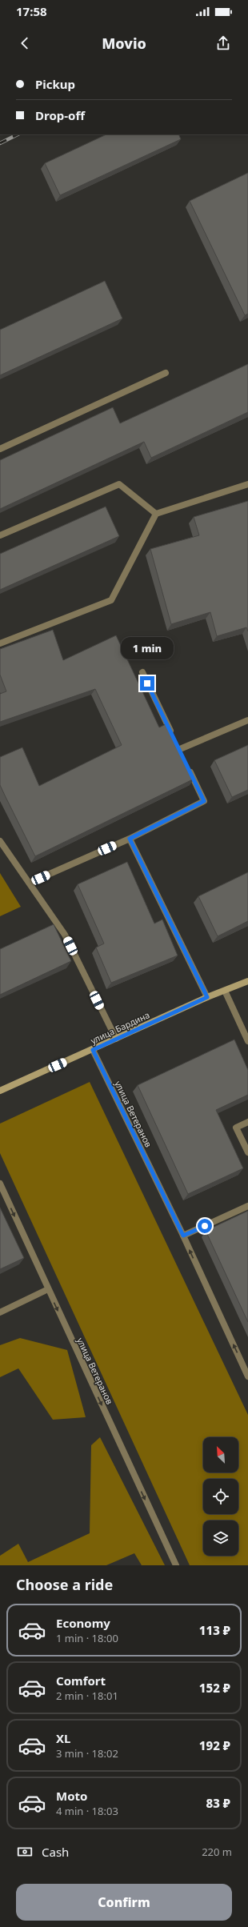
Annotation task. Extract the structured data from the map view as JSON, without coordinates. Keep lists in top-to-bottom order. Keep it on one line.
{"streets":{"street":["улица Бардина","улица Ветеранов"]},"crossings":[["улица Бардина","улица Ветеранов"]],"north":"top left","page":{"status":"17:58","header":"Movio","banner":["Pickup","Drop-off"],"bubble":"1 min","heading":"Choose a ride","list":[{"name":"Economy","note":"1 min · 18:00","value":"113 ₽"},{"name":"Comfort","note":"2 min · 18:01","value":"152 ₽"},{"name":"XL","note":"3 min · 18:02","value":"192 ₽"},{"name":"Moto","note":"4 min · 18:03","value":"83 ₽"}],"pay":["Cash","220 m"],"buttons":"Confirm"}}
